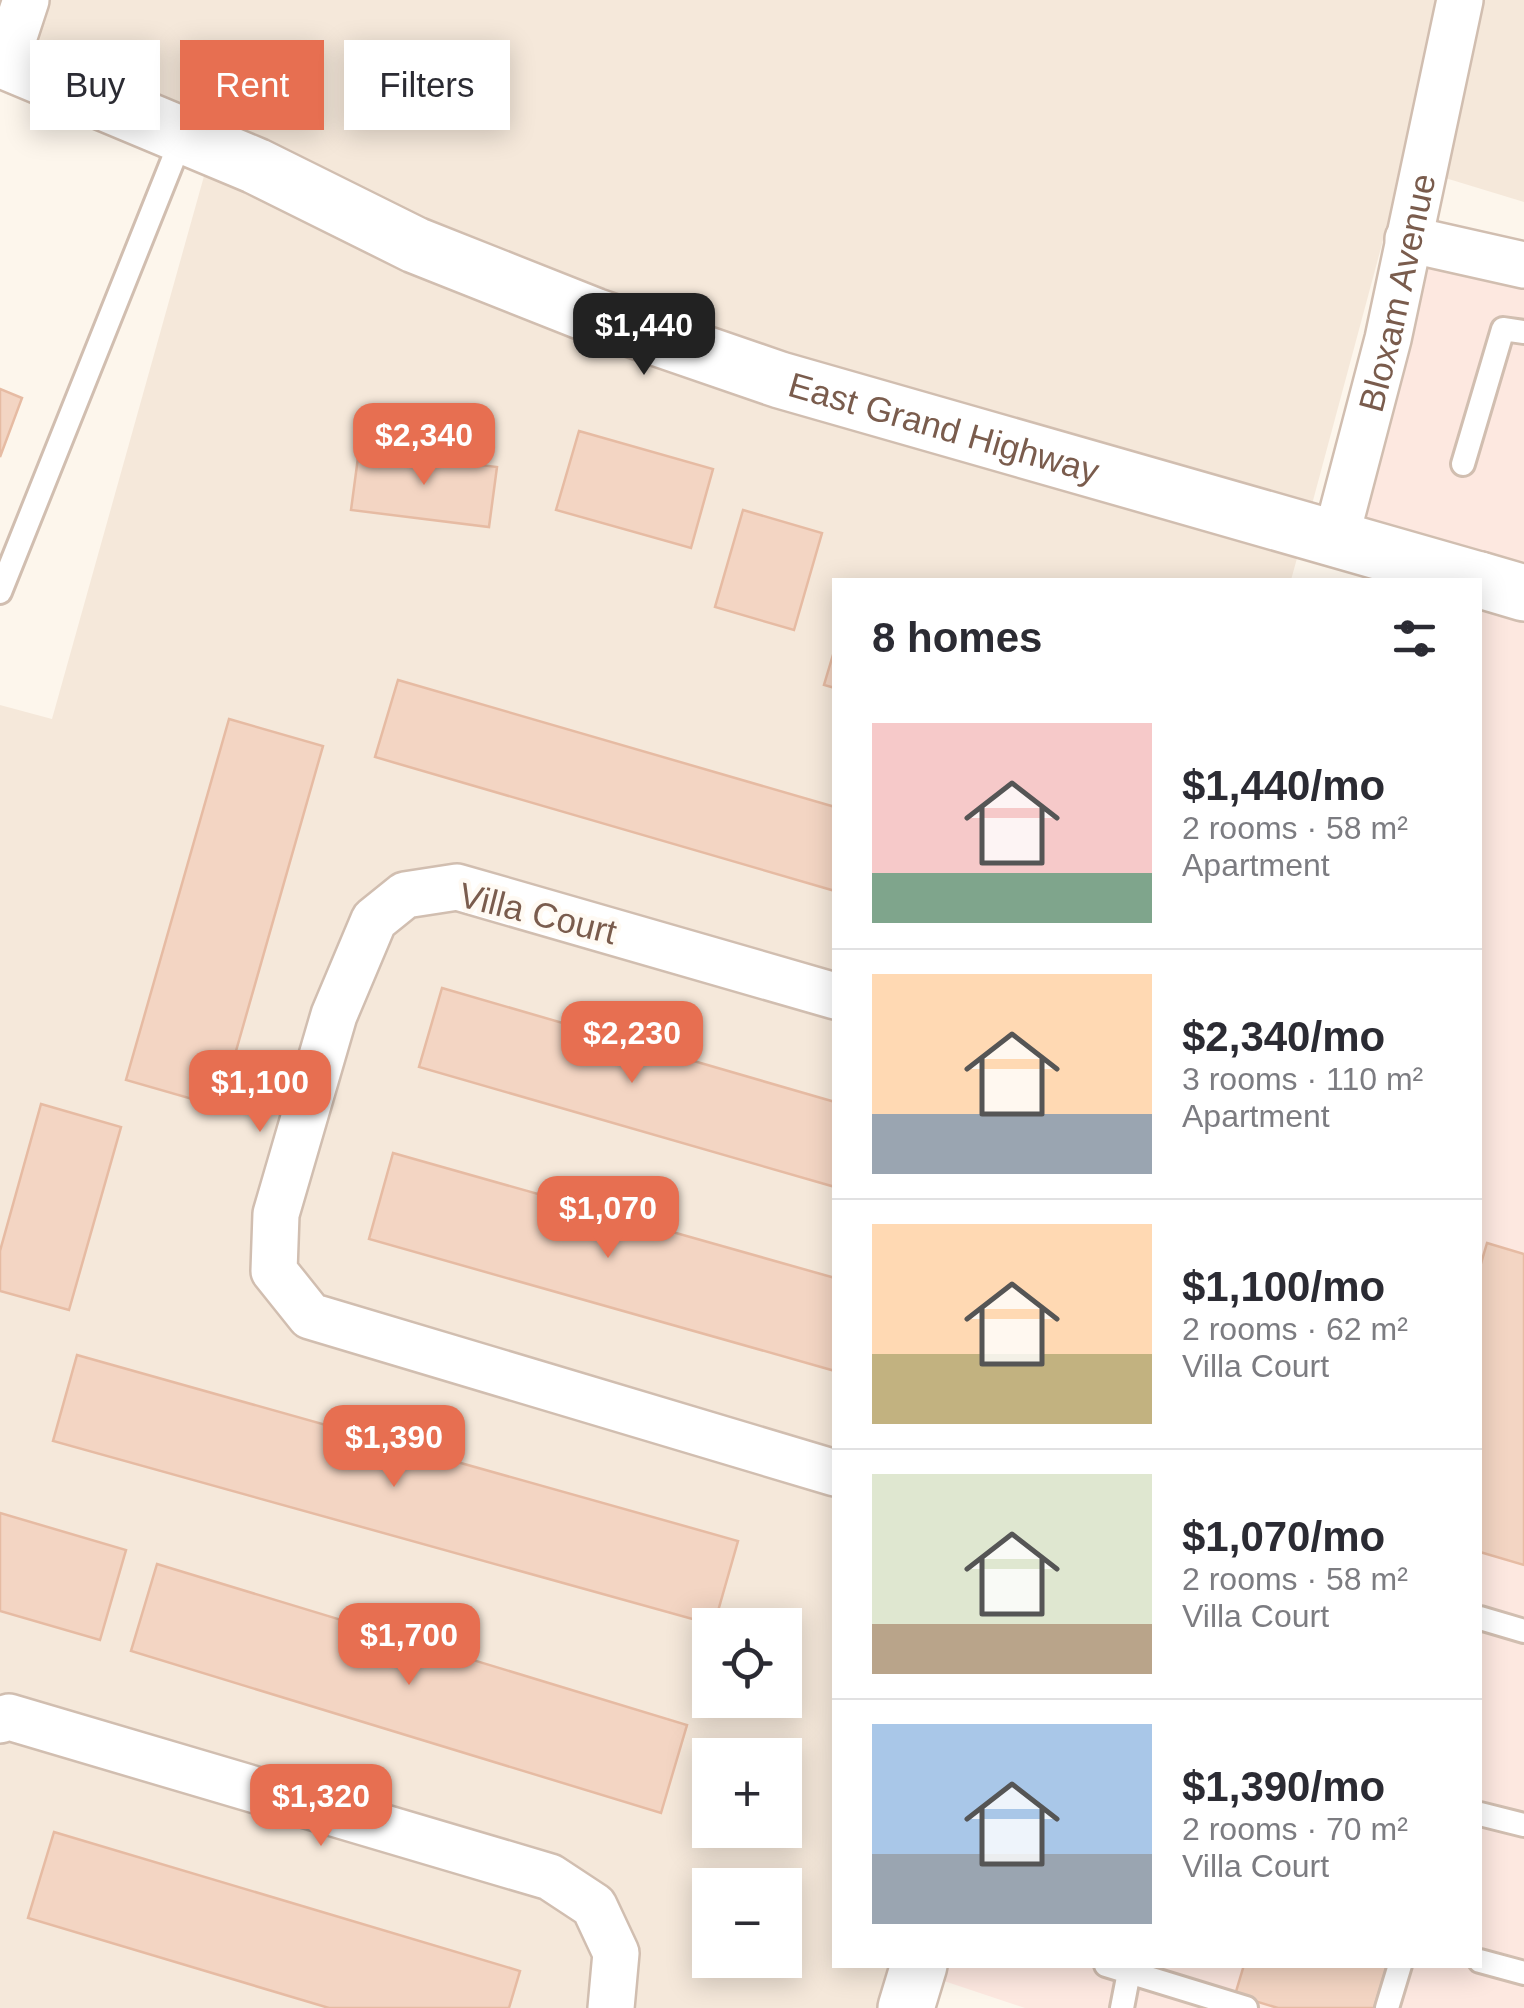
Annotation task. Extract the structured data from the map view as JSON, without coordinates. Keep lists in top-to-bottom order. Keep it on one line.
{"streets":{"street":["Bloxam Avenue","East Grand Highway","Villa Court"]},"crossings":[["Bloxam Avenue","East Grand Highway"]],"page":{"chip":["Buy","Rent","Filters"],"price":["$1,440","$2,340","$2,230","$1,100","$1,070","$1,390","$1,700","$1,320"],"heading":"8 homes","list":[{"name":"$1,440/mo","note":"2 rooms · 58 m² · Apartment"},{"name":"$2,340/mo","note":"3 rooms · 110 m² · Apartment"},{"name":"$1,100/mo","note":"2 rooms · 62 m² · Villa Court"},{"name":"$1,070/mo","note":"2 rooms · 58 m² · Villa Court"},{"name":"$1,390/mo","note":"2 rooms · 70 m² · Villa Court"}],"map_buttons":["+","−"]}}
